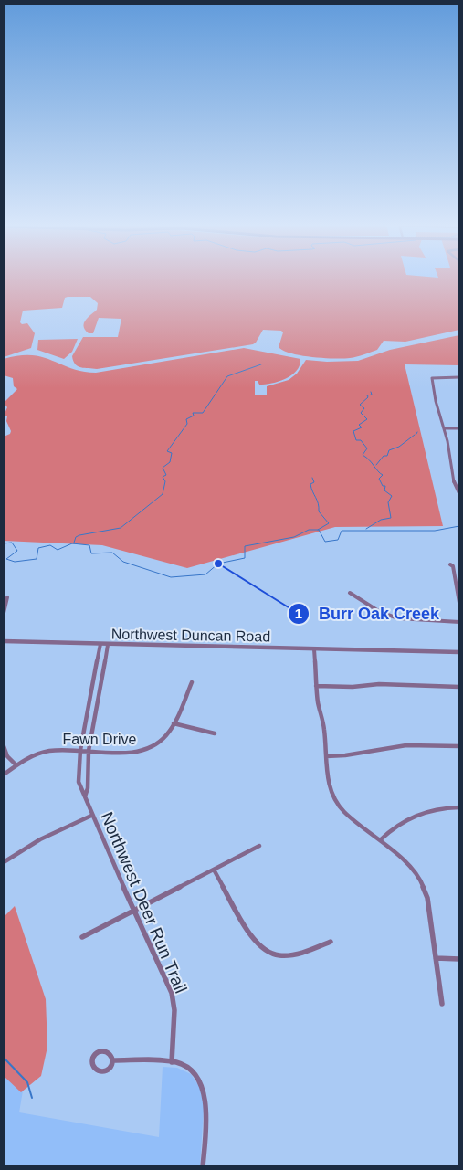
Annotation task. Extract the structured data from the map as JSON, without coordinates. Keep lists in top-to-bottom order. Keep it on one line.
{"streets":{"street":["Northwest Duncan Road","Fawn Drive","Northwest Deer Run Trail"]},"crossings":[["Northwest Duncan Road","Northwest Deer Run Trail"],["Fawn Drive","Northwest Deer Run Trail"]],"places":["Burr Oak Creek"]}
